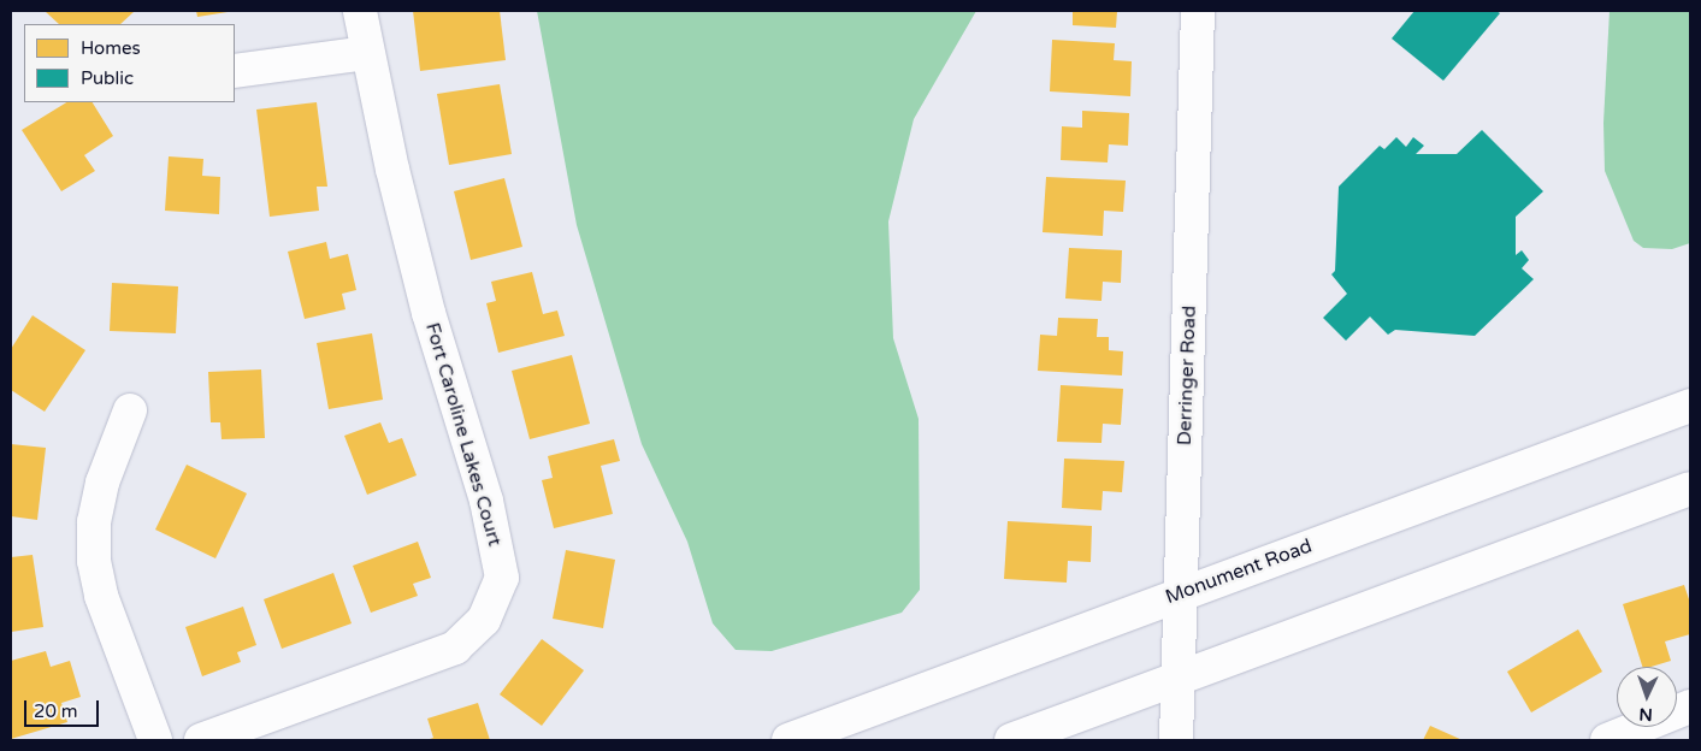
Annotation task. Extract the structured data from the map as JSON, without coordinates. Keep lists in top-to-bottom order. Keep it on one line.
{"streets":{"street":["Derringer Road","Fort Caroline Lakes Court","Monument Road"]},"crossings":[["Derringer Road","Monument Road"]],"legend":["Homes","Public"],"scale_bar":"20 m","north":"bottom"}
